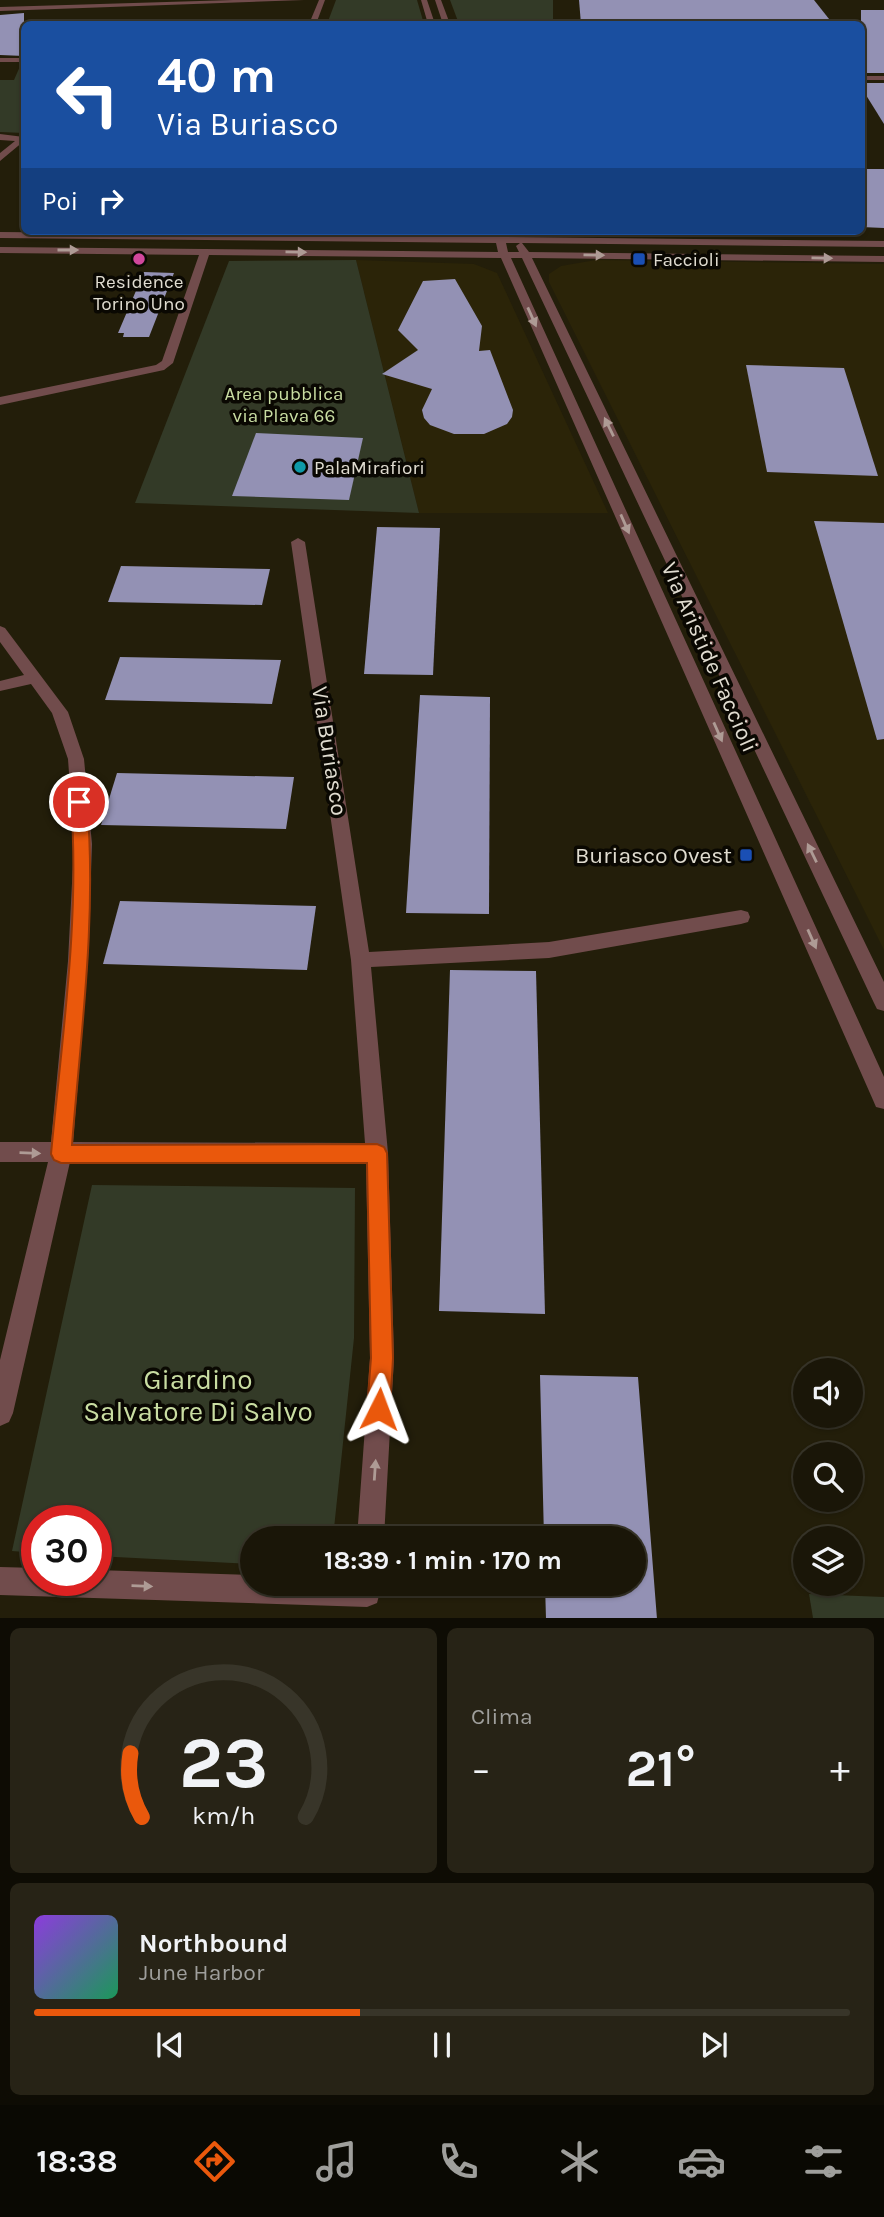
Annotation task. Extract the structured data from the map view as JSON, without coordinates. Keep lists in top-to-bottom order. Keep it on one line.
{"streets":{"street":["Via Aristide Faccioli","Via Buriasco"]},"one_way":["Via Buriasco"],"parks":["Area pubblica via Plava 66","Giardino Salvatore Di Salvo"],"places":{"other":["Residence Torino Uno","PalaMirafiori"],"transit":["Faccioli","Buriasco Ovest"]},"page":{"turn":["40 m","Via Buriasco"],"then":"Poi","limit":"30","trip":"18:39 · 1 min · 170 m","tile":"Clima","heat":["−","21°","+"],"song":["Northbound","June Harbor"],"tabs":"18:38","gauge":["23","km/h"]}}
